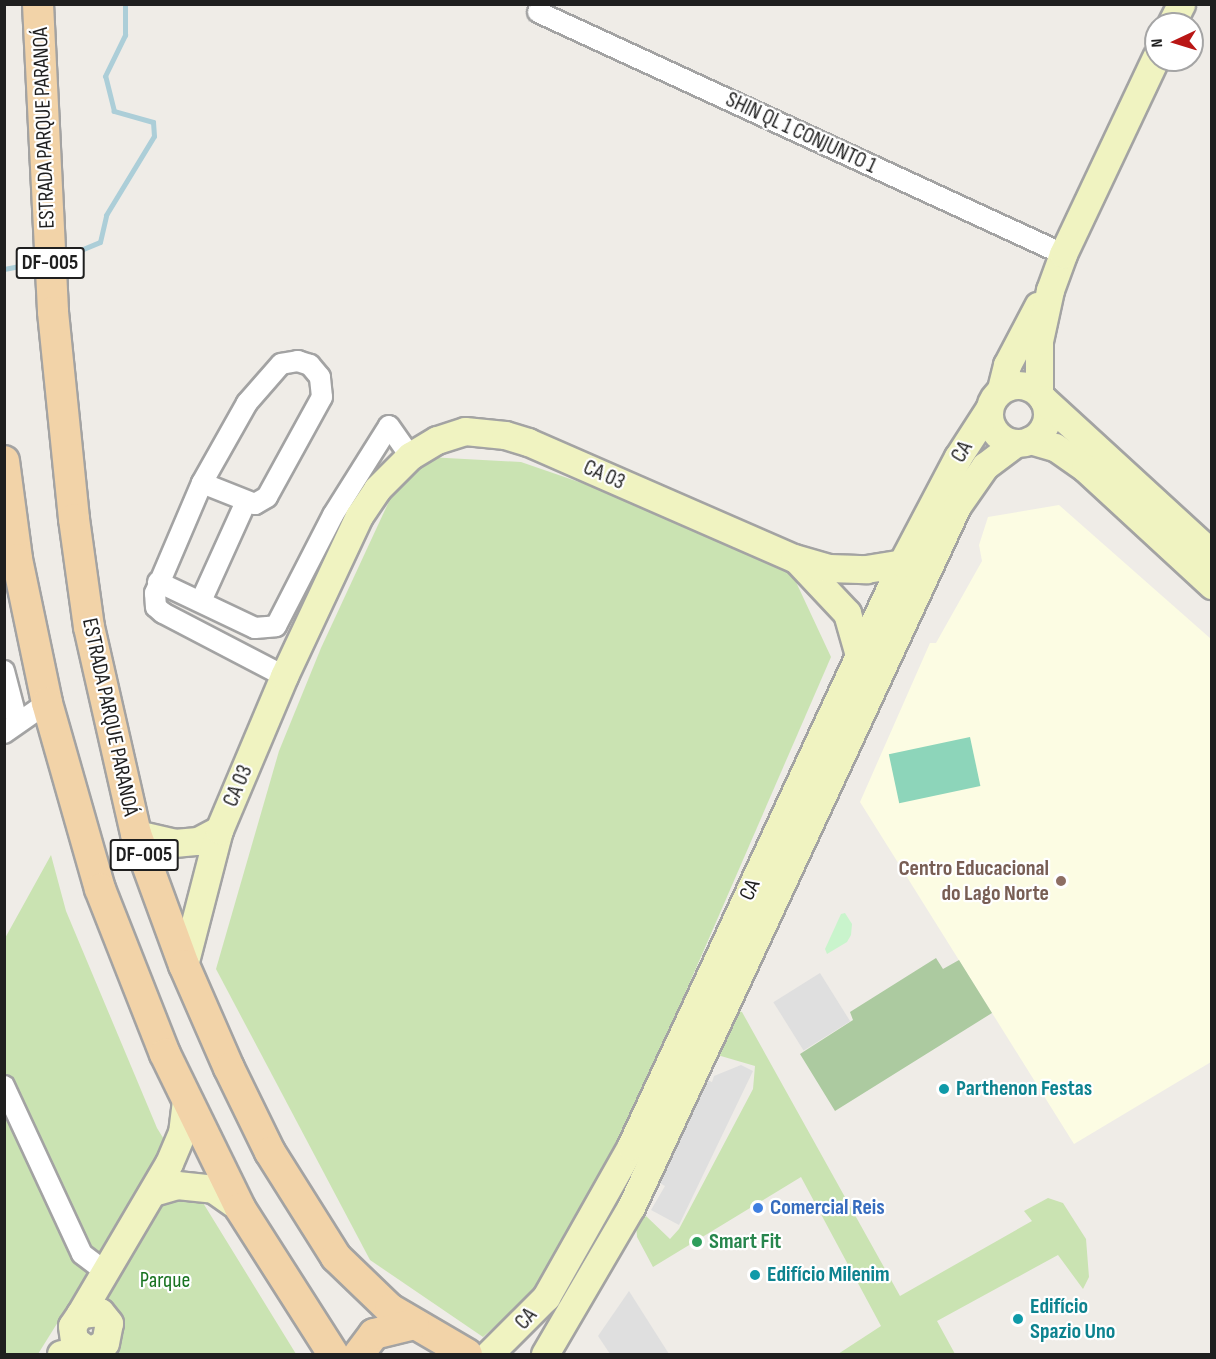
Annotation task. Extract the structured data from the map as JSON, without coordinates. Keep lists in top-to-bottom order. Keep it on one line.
{"streets":{"main road":["ESTRADA PARQUE PARANOÁ","DF-005"],"street":["SHIN QL 1 CONJUNTO 1","CA","CA 03"]},"crossings":[["ESTRADA PARQUE PARANOÁ","CA 03"],["CA","CA 03"]],"parks":["Parque"],"places":["Centro Educacional do Lago Norte","Parthenon Festas","Comercial Reis","Smart Fit","Edifício Milenim","Edifício Spazio Uno"],"north":"left"}
